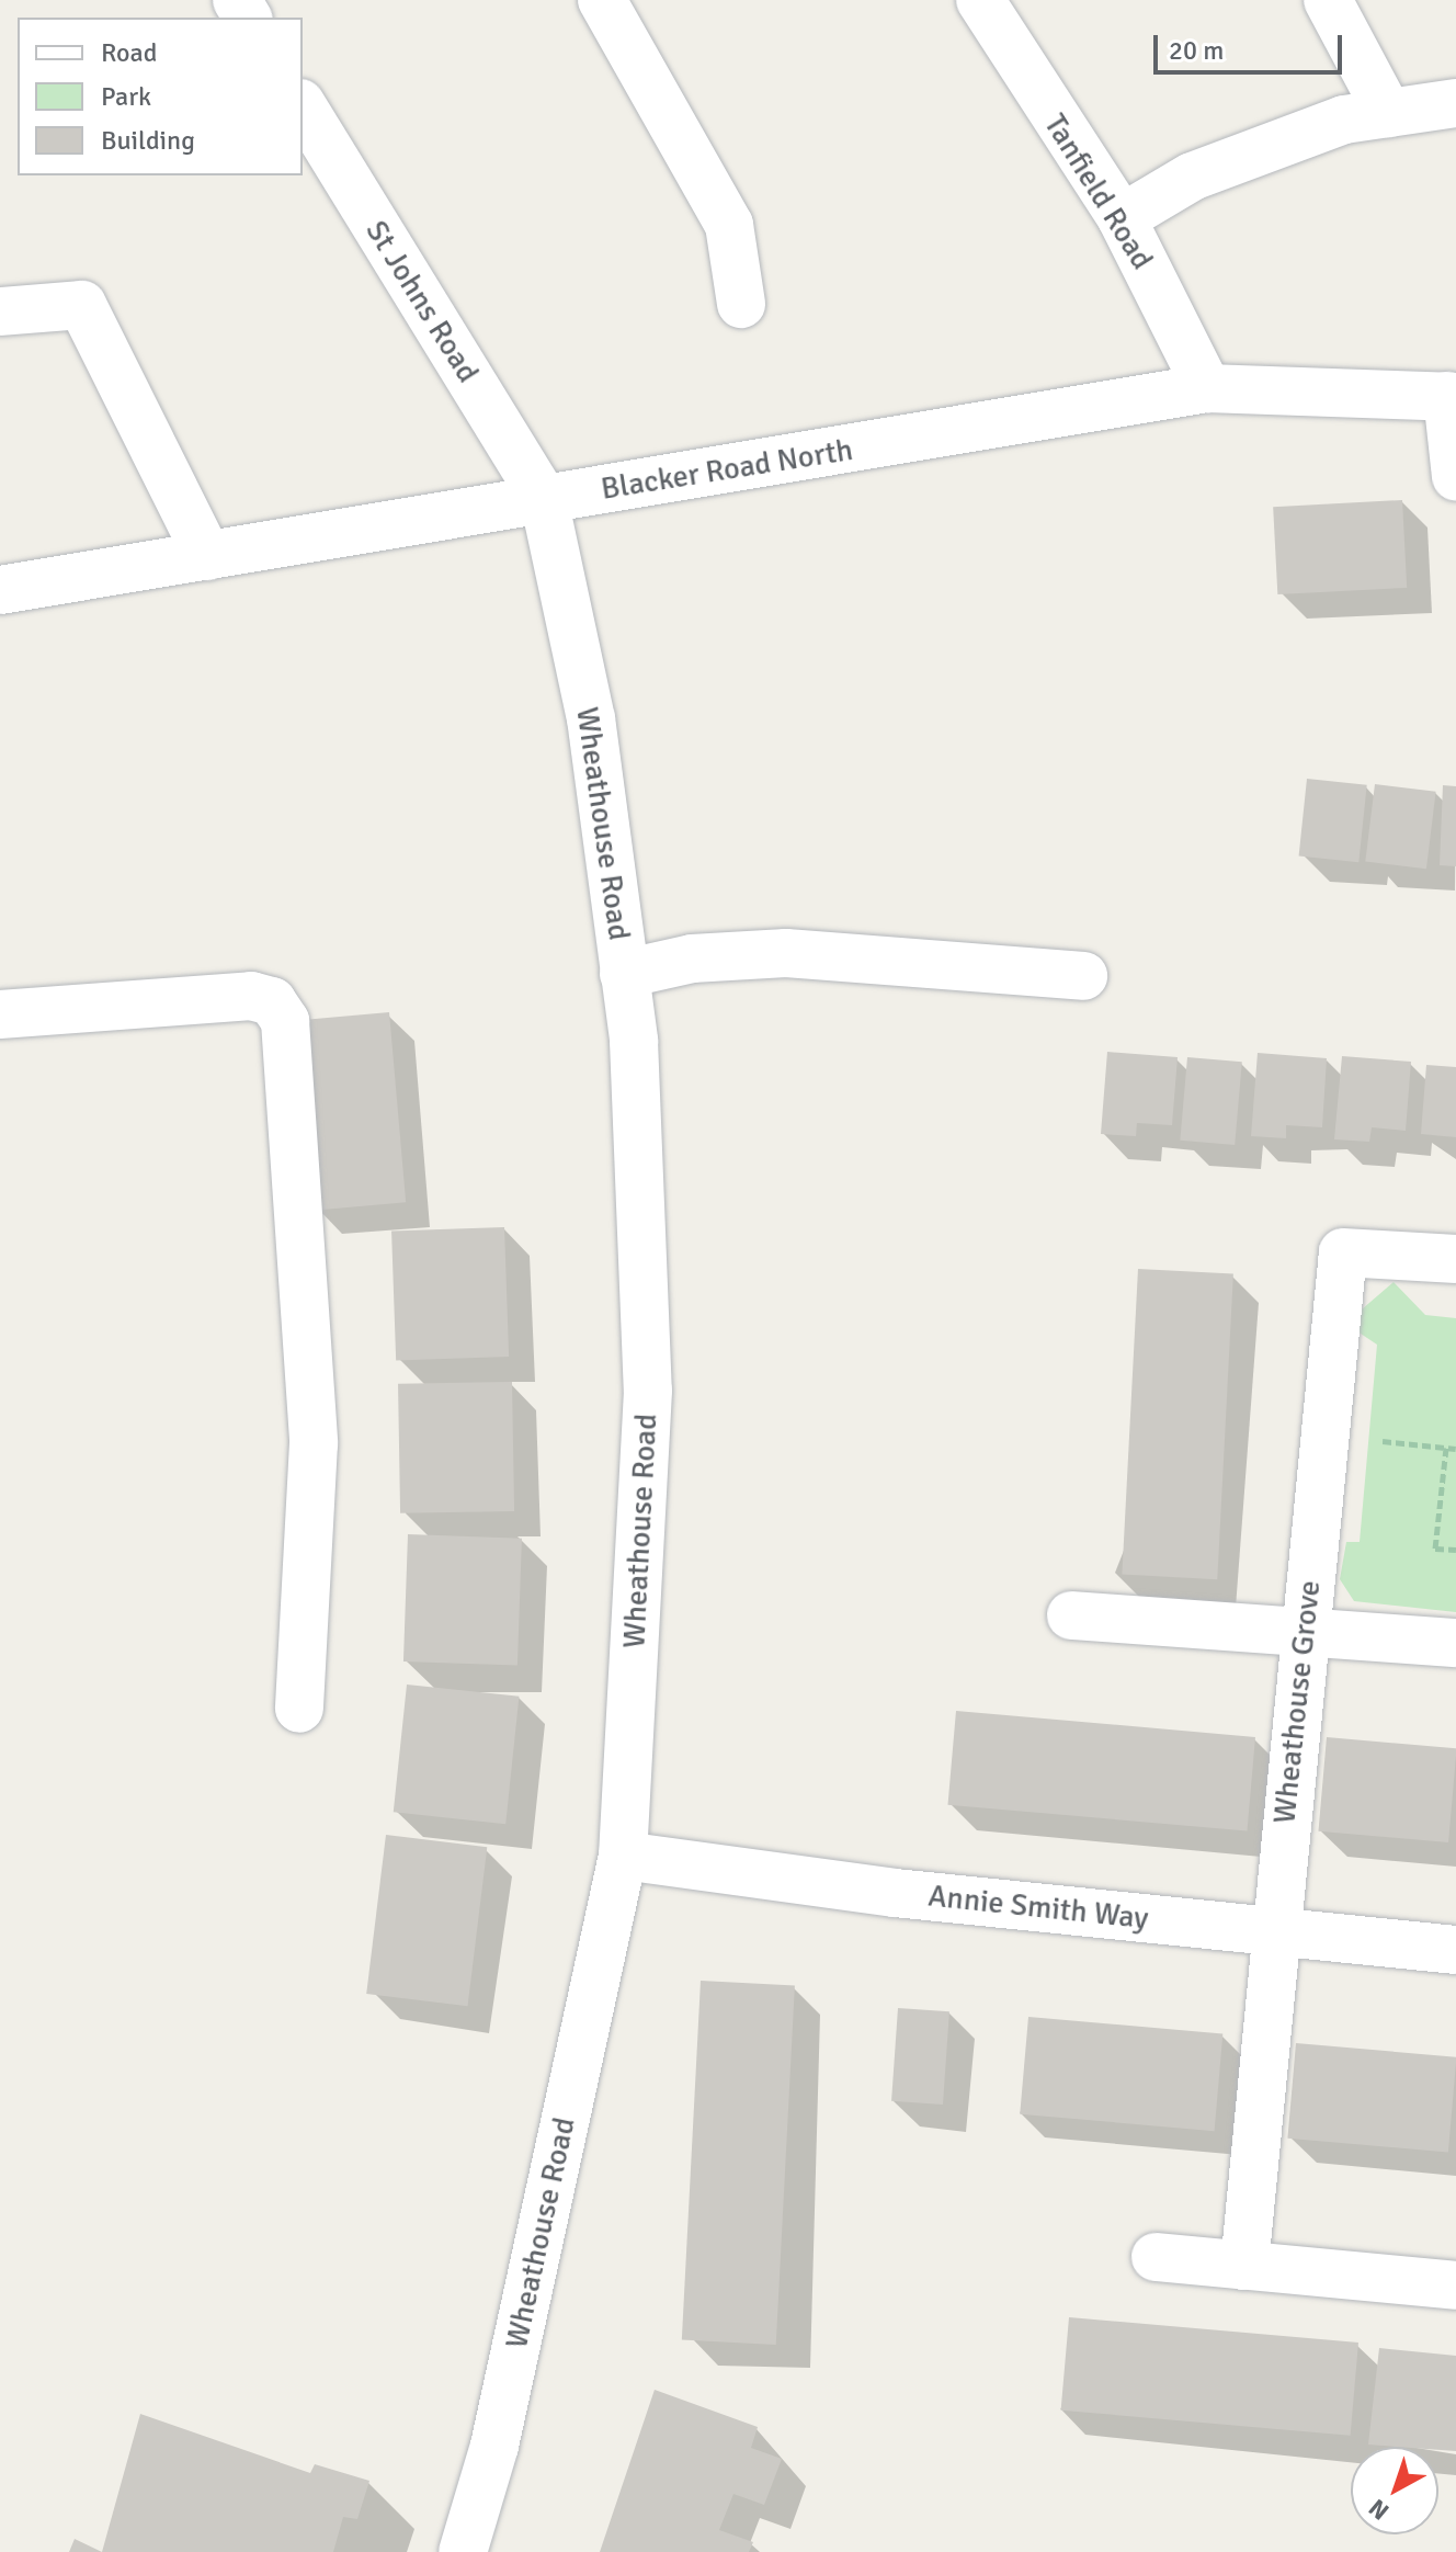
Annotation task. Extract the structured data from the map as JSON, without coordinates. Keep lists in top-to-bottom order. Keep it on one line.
{"streets":{"street":["Tanfield Road","St Johns Road","Blacker Road North","Wheathouse Road","Wheathouse Grove","Annie Smith Way"]},"crossings":[["Tanfield Road","Blacker Road North"],["St Johns Road","Blacker Road North"],["St Johns Road","Wheathouse Road"],["Blacker Road North","Wheathouse Road"],["Wheathouse Road","Annie Smith Way"],["Wheathouse Grove","Annie Smith Way"]],"legend":["Road","Park","Building"],"scale_bar":"20 m","north":"bottom left"}
